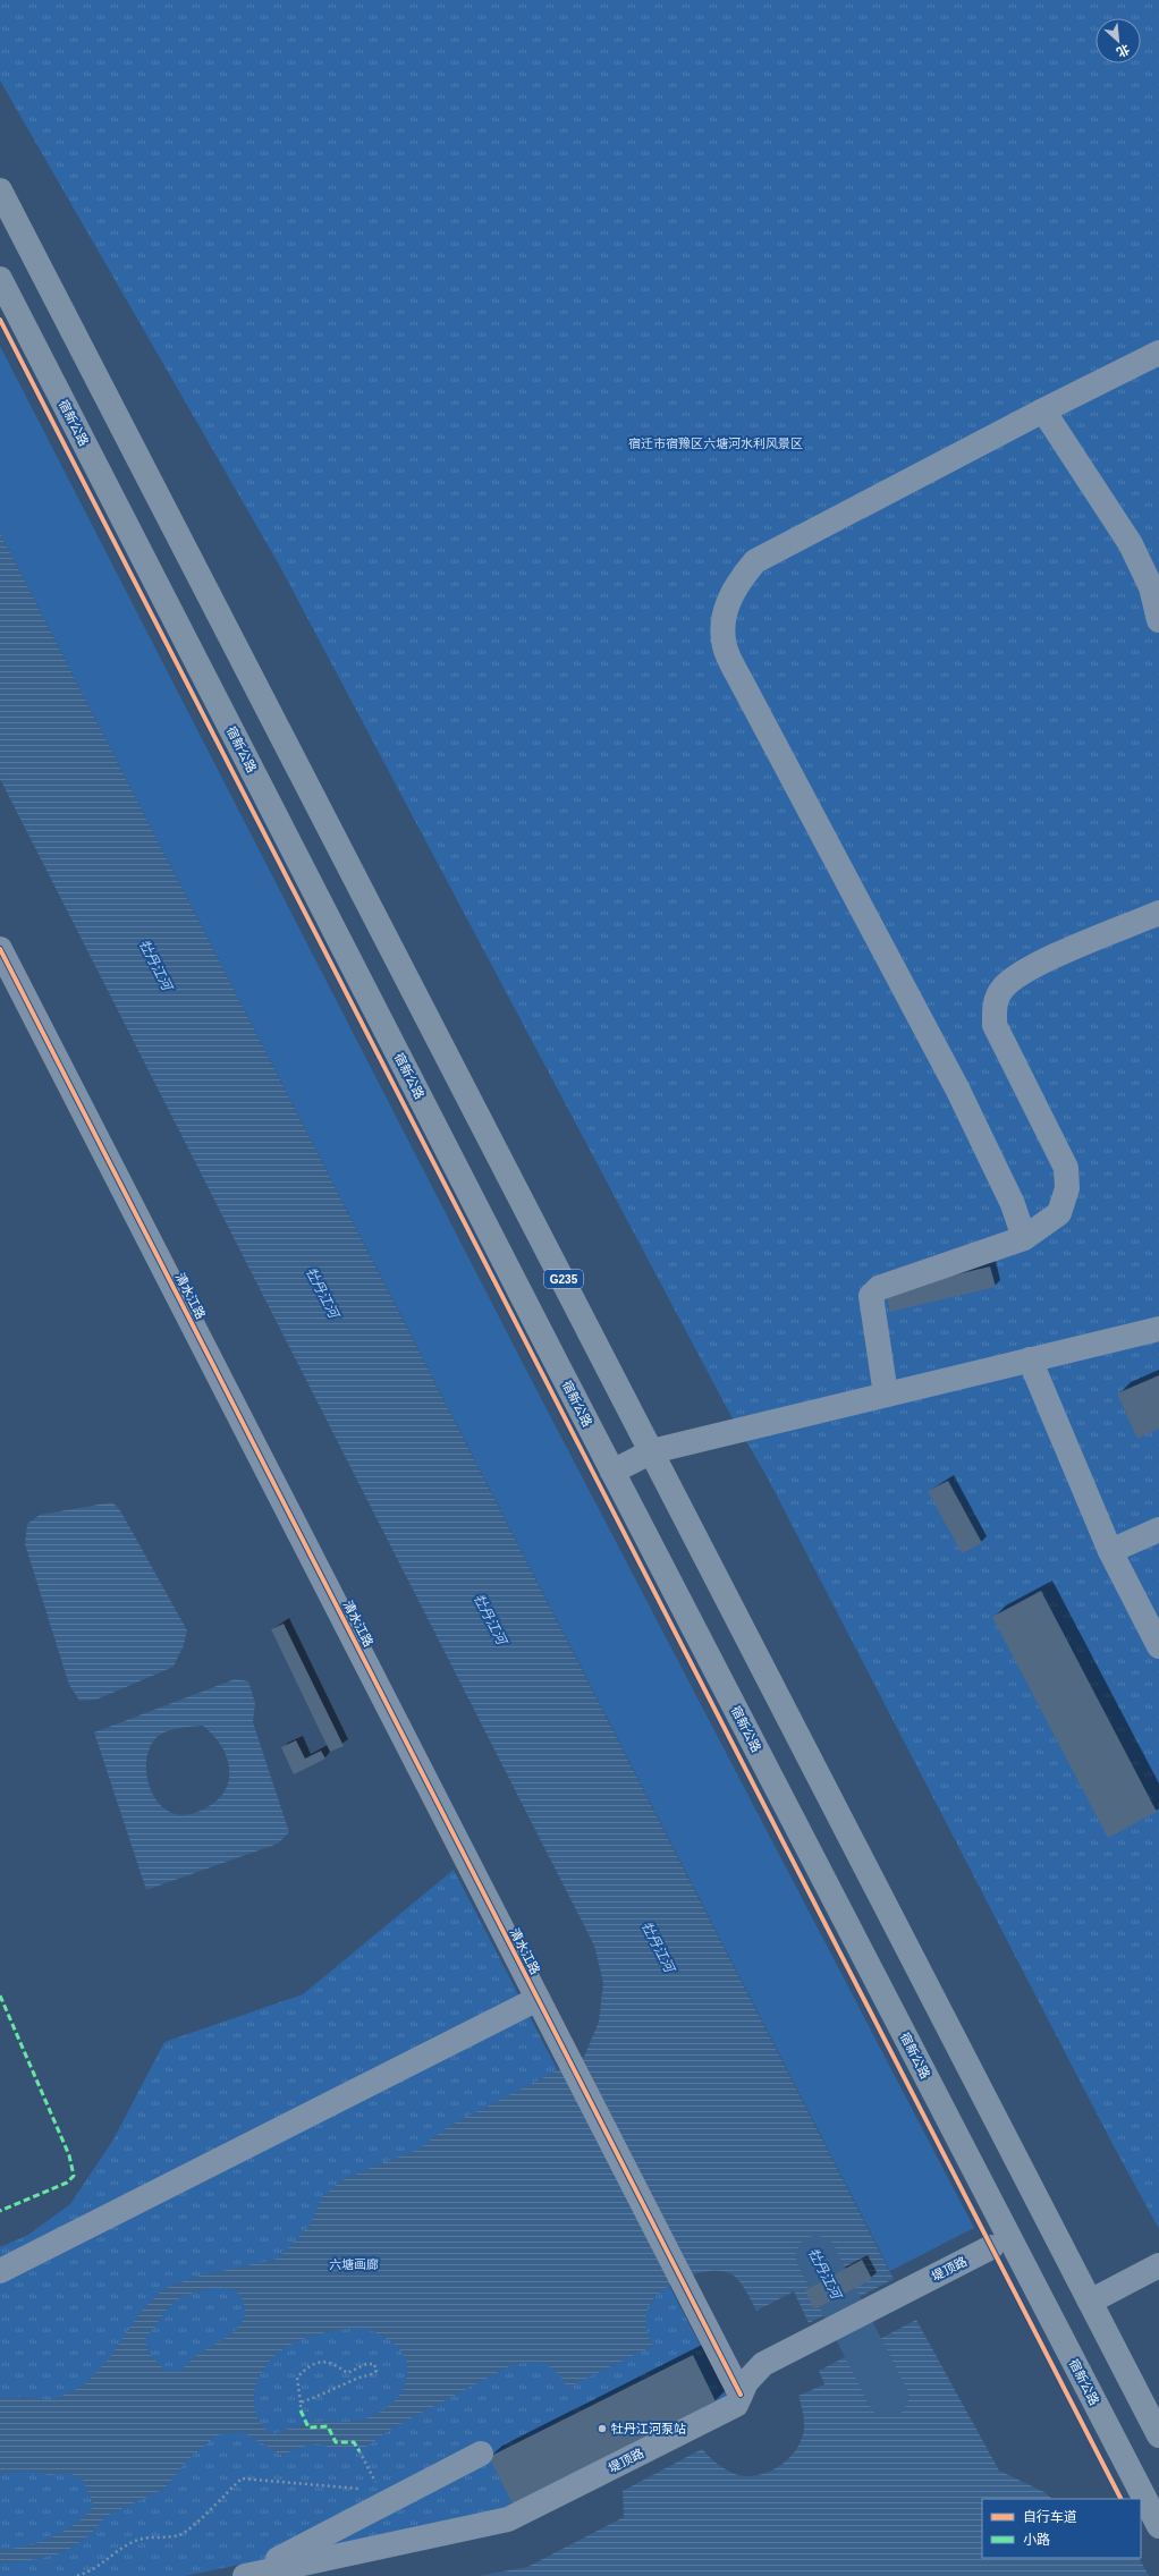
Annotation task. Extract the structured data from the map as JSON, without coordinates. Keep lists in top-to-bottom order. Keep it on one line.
{"streets":{"highway":["宿新公路","G235"],"street":["清水江路","堤顶路"]},"crossings":[["清水江路","堤顶路"]],"water":["牡丹江河"],"parks":["宿迁市宿豫区六塘河水利风景区","六塘画廊"],"places":["牡丹江河泵站"],"legend":["自行车道","小路"],"north":"bottom right"}
